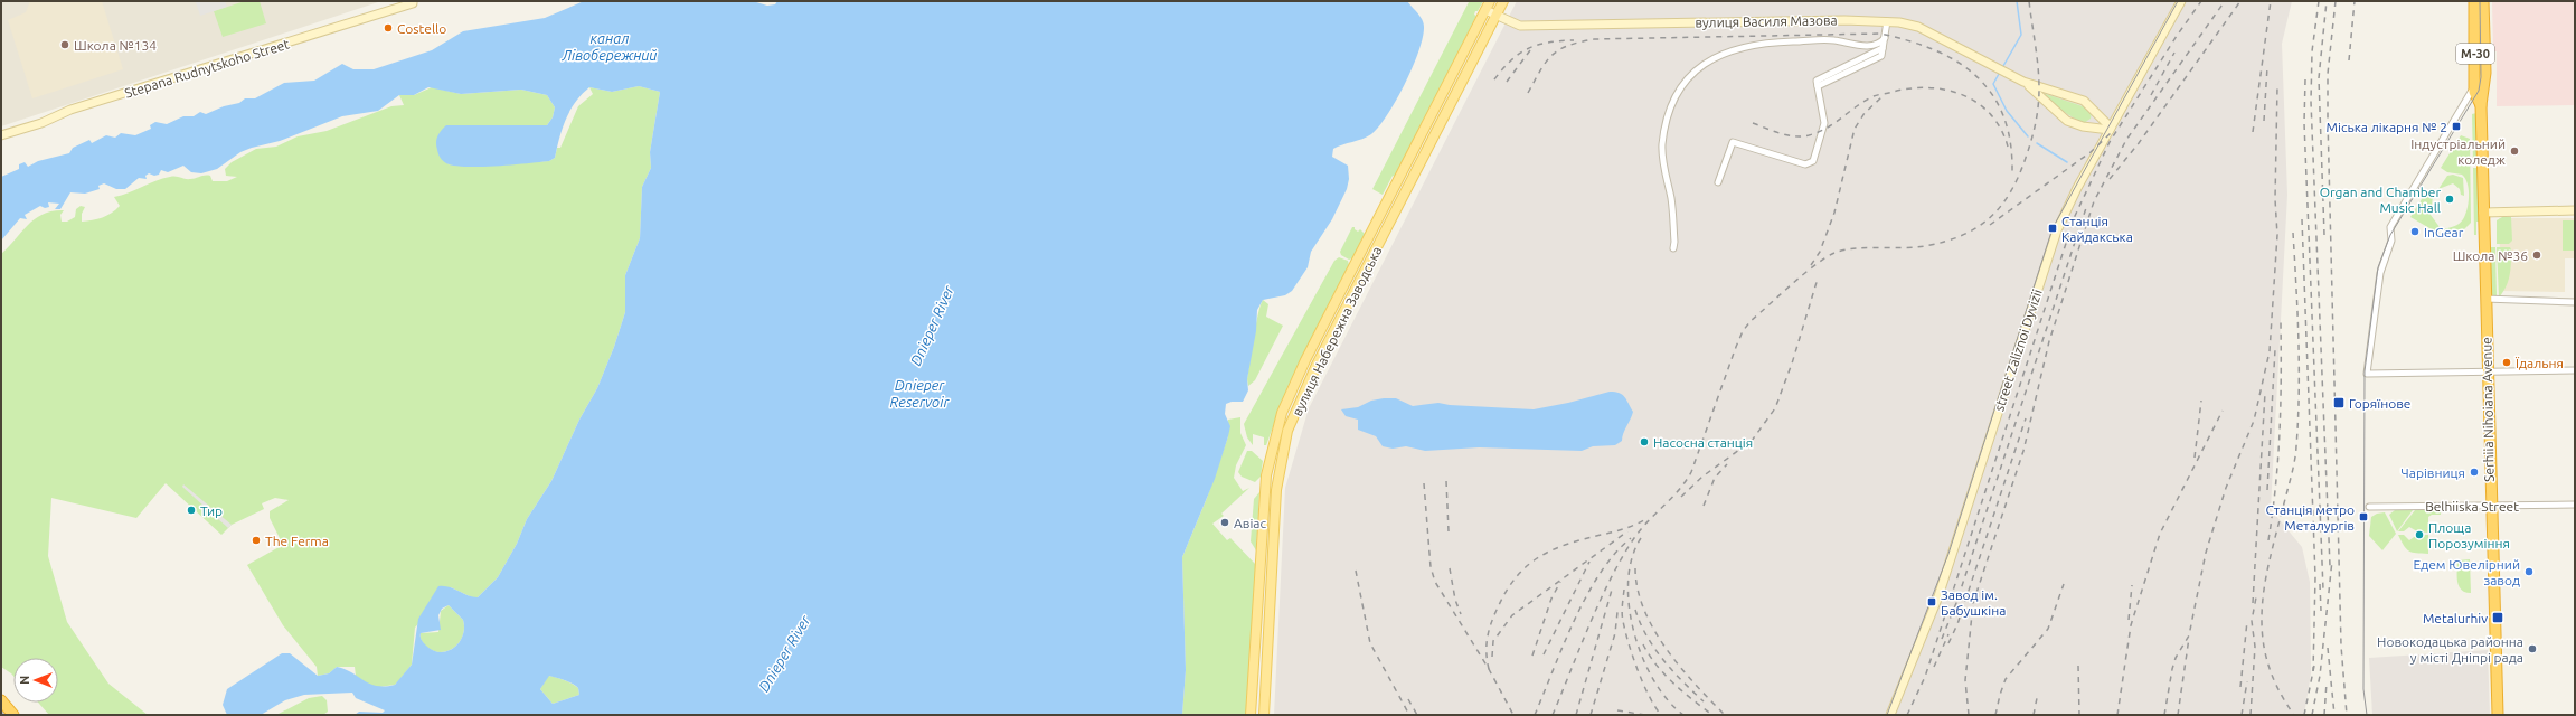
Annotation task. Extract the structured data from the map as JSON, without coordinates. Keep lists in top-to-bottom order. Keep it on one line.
{"streets":{"highway":["М-30","Serhiia Nihoiana Avenue"],"main road":["вулиця Набережна Заводська"],"street":["вулиця Василя Мазова","Stepana Rudnytskoho Street","street Zaliznoi Dyvizii","Belhiiska Street"]},"crossings":[["вулиця Василя Мазова","вулиця Набережна Заводська"],["вулиця Василя Мазова","street Zaliznoi Dyvizii"],["Serhiia Nihoiana Avenue","Belhiiska Street"]],"water":["канал Лівобережний","Dnieper River","Dnieper Reservoir"],"places":{"other":["Costello","Школа №134","Індустріальний коледж","Organ and Chamber Music Hall","InGear","Школа №36","Їдальня","Насосна станція","Чарівниця","Тир","Авіас","Площа Порозуміння","The Ferma","Едем Ювелірний завод","Новокодацька районна у місті Дніпрі рада"],"transit":["Міська лікарня № 2","Станція Кайдакська","Горяїнове","Станція метро Металургів","Завод ім. Бабушкіна","Metalurhiv"]},"north":"left"}
